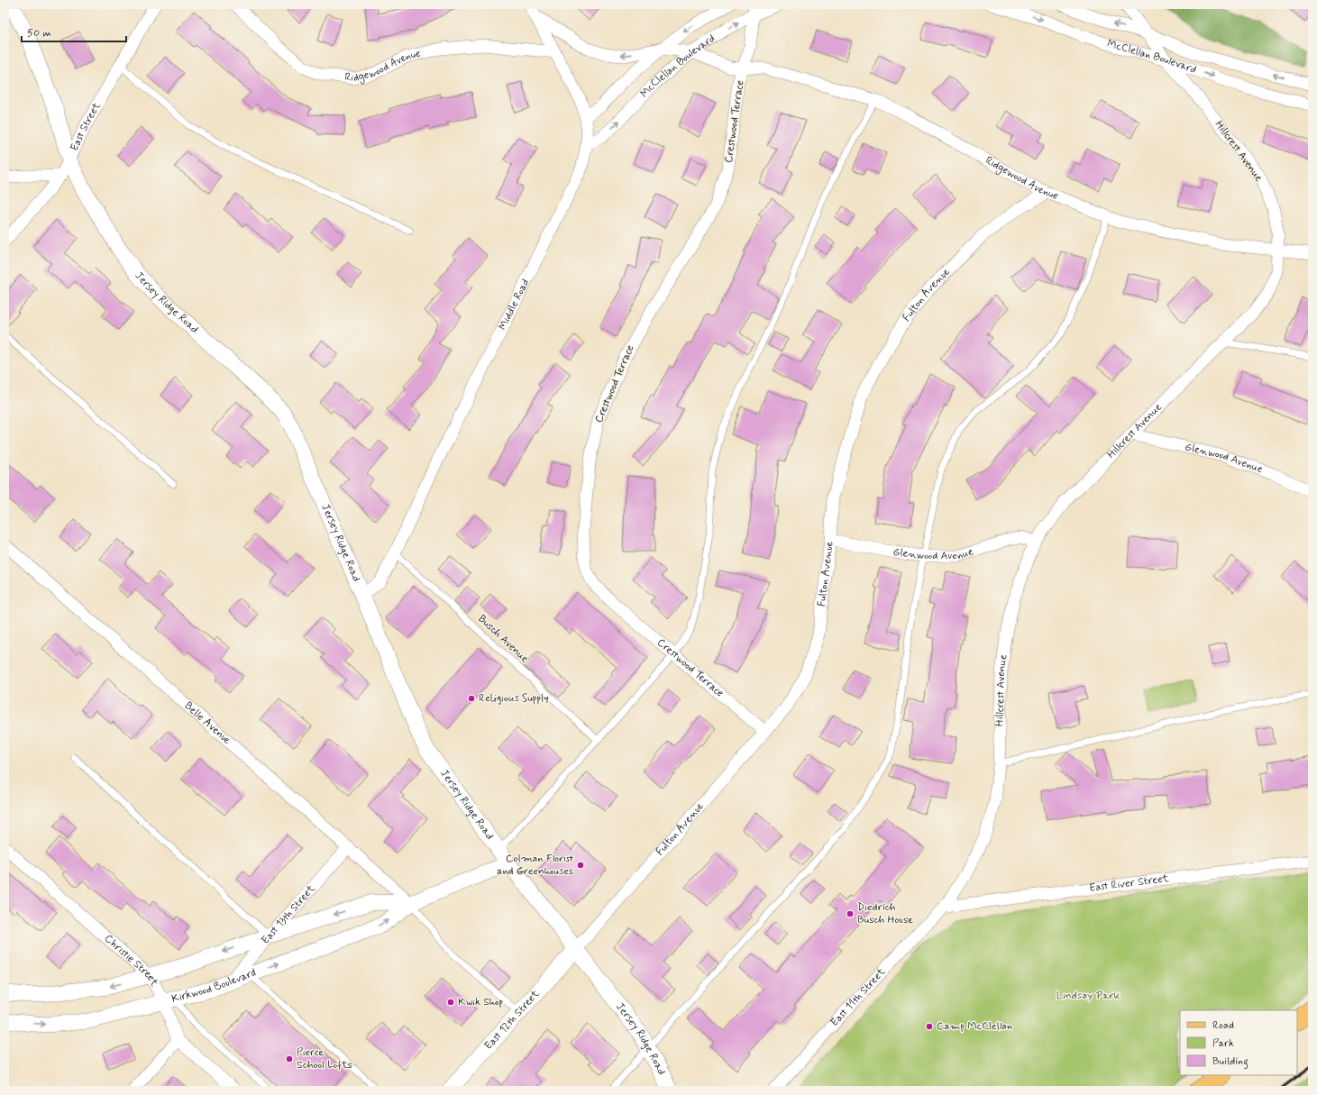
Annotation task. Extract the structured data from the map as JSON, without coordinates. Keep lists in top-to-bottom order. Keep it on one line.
{"streets":{"street":["McClellan Boulevard","Ridgewood Avenue","Crestwood Terrace","East Street","Hillcrest Avenue","Fulton Avenue","Jersey Ridge Road","Middle Road","Glenwood Avenue","Belle Avenue","East River Street","East 13th Street","Christie Street","Kirkwood Boulevard","East 11th Street","East 12th Street"],"lane":["Busch Avenue"]},"crossings":[["McClellan Boulevard","Ridgewood Avenue"],["McClellan Boulevard","Hillcrest Avenue"],["McClellan Boulevard","Middle Road"],["Ridgewood Avenue","Crestwood Terrace"],["Ridgewood Avenue","Hillcrest Avenue"],["Ridgewood Avenue","Fulton Avenue"],["Ridgewood Avenue","Middle Road"],["Crestwood Terrace","Fulton Avenue"],["East Street","Jersey Ridge Road"],["Hillcrest Avenue","Glenwood Avenue"],["Hillcrest Avenue","East River Street"],["Hillcrest Avenue","East 11th Street"],["Fulton Avenue","Jersey Ridge Road"],["Fulton Avenue","Glenwood Avenue"],["Fulton Avenue","East 12th Street"],["Jersey Ridge Road","Middle Road"],["Jersey Ridge Road","Kirkwood Boulevard"],["Jersey Ridge Road","East 12th Street"],["Middle Road","Busch Avenue"],["Belle Avenue","East 13th Street"],["Belle Avenue","Kirkwood Boulevard"],["East River Street","East 11th Street"],["East 13th Street","Kirkwood Boulevard"],["Christie Street","Kirkwood Boulevard"]],"parks":["Lindsay Park"],"places":["Religious Supply","Colman Florist and Greenhouses","Diedrich Busch House","Kwik Shop","Camp McClellan","Pierce School Lofts"],"legend":["Road","Park","Building"],"scale_bar":"50 m"}
